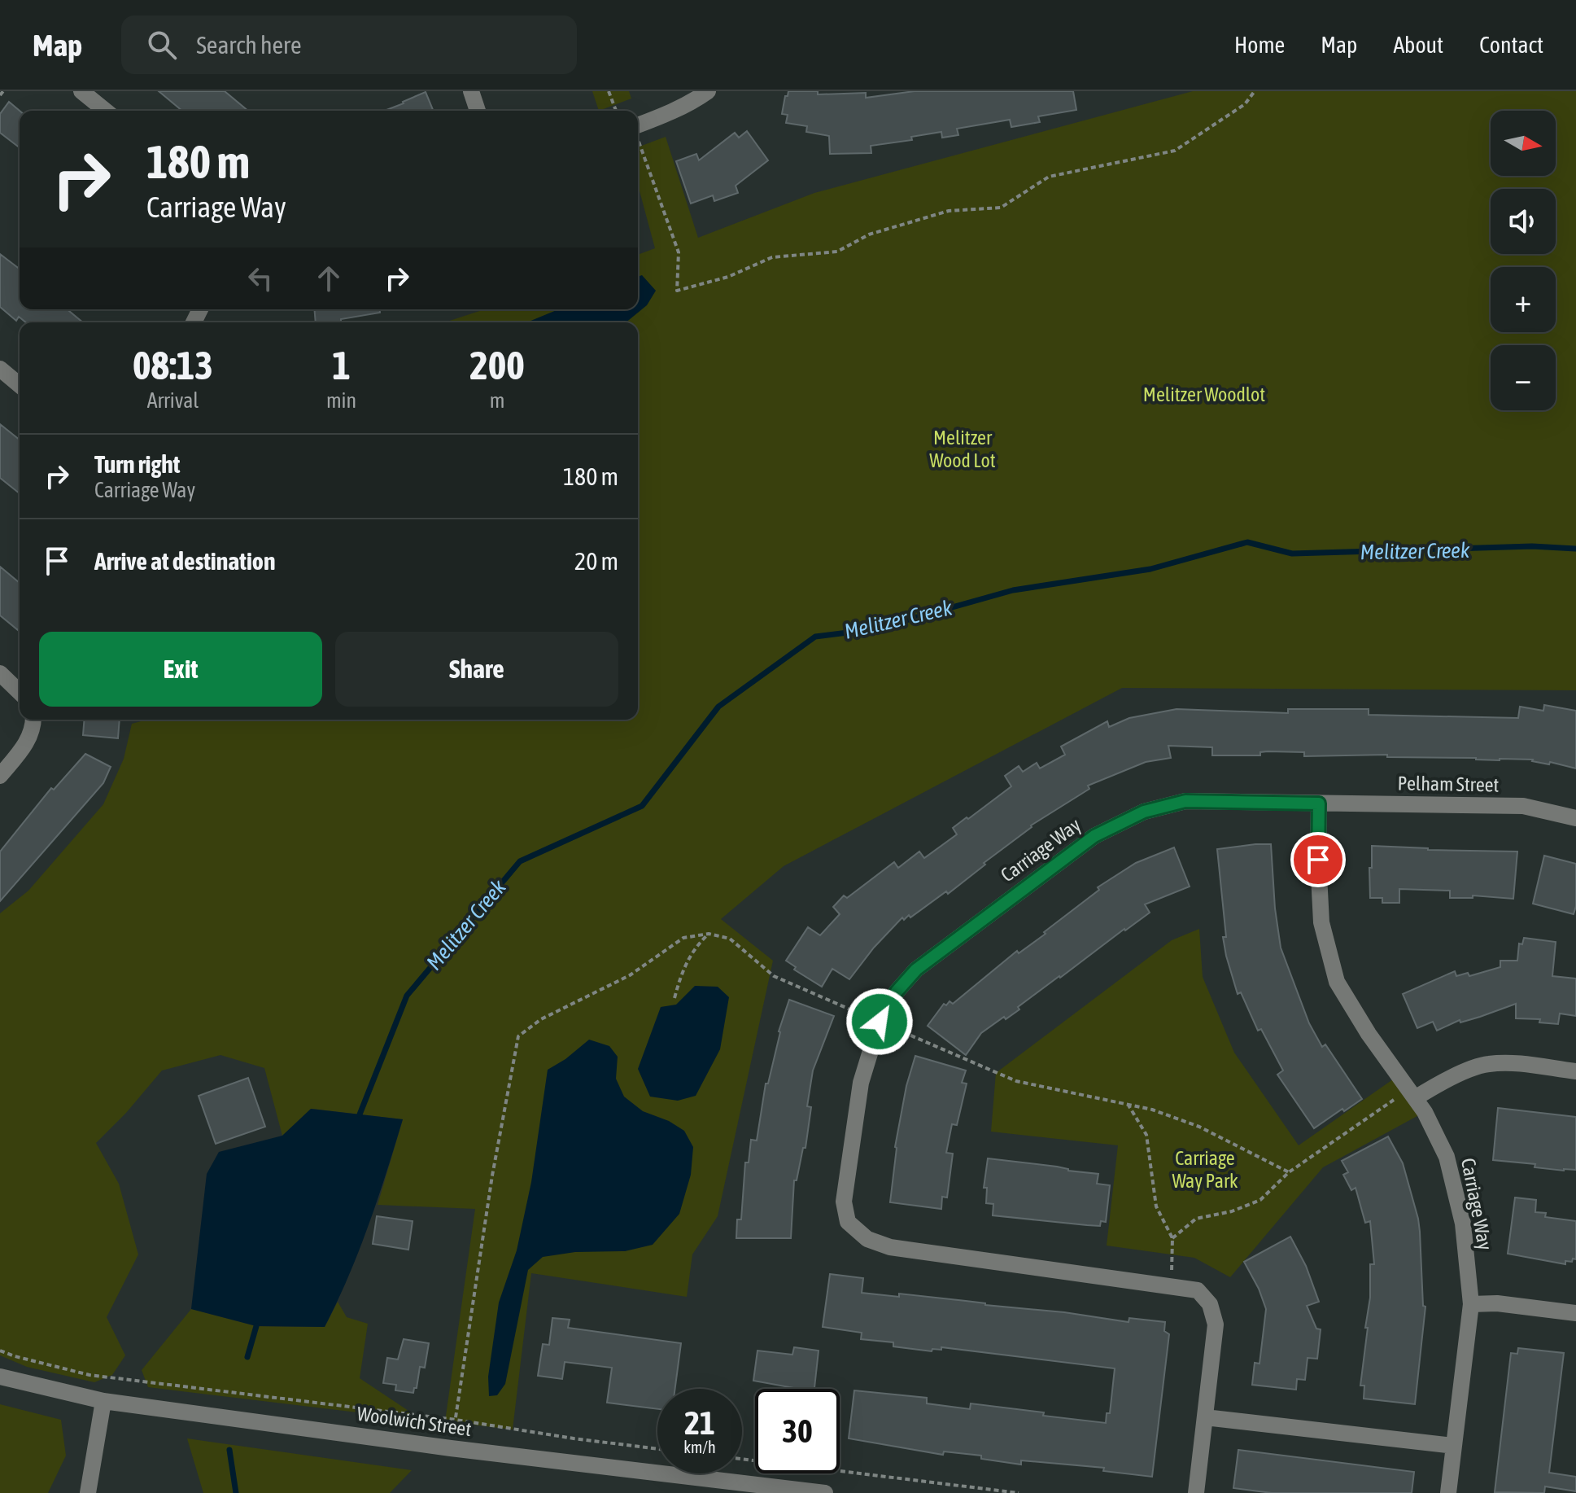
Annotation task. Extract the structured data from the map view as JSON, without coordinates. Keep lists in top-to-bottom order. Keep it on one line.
{"streets":{"street":["Pelham Street","Carriage Way","Woolwich Street"]},"crossings":[["Pelham Street","Carriage Way"]],"water":["Melitzer Creek"],"parks":["Melitzer Woodlot","Melitzer Wood Lot","Carriage Way Park"],"north":"right","page":{"header":"Map","search":"Search here","nav":["Home","Map","About","Contact"],"map_buttons":["+","−"],"turn":["180 m","Carriage Way"],"eta":["08:13","Arrival","1","min","200","m"],"list":[{"name":"Turn right","note":"Carriage Way","value":"180 m"},{"name":"Arrive at destination","value":"20 m"}],"buttons":["Exit","Share"],"speed":"21 km/h","limit":"30"}}
